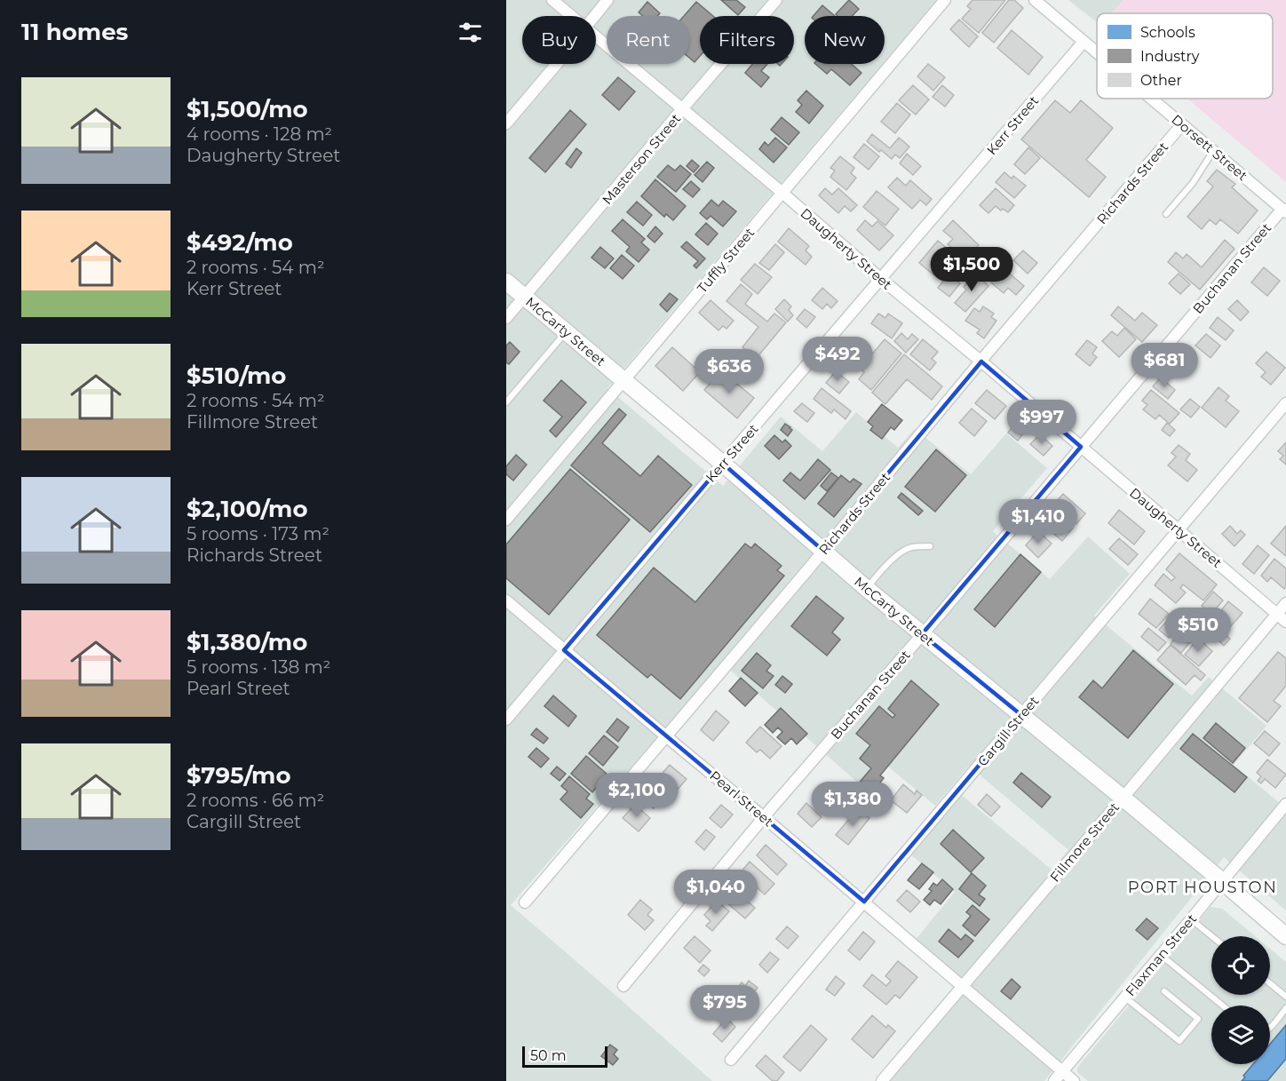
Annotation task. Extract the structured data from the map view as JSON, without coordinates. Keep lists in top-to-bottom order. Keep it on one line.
{"streets":{"main road":["McCarty Street"],"street":["Kerr Street","Dorsett Street","Masterson Street","Richards Street","Daugherty Street","Tuffly Street","Buchanan Street","Cargill Street","Pearl Street","Fillmore Street","Flaxman Street"]},"crossings":[["Kerr Street","Dorsett Street"],["Kerr Street","Daugherty Street"],["Kerr Street","McCarty Street"],["Kerr Street","Pearl Street"],["Dorsett Street","Richards Street"],["Dorsett Street","Buchanan Street"],["Masterson Street","Daugherty Street"],["Masterson Street","McCarty Street"],["Richards Street","Daugherty Street"],["Richards Street","McCarty Street"],["Richards Street","Pearl Street"],["Daugherty Street","Tuffly Street"],["Daugherty Street","Buchanan Street"],["Daugherty Street","Cargill Street"],["Daugherty Street","Fillmore Street"],["Tuffly Street","McCarty Street"],["Buchanan Street","McCarty Street"],["Buchanan Street","Pearl Street"],["McCarty Street","Cargill Street"],["McCarty Street","Fillmore Street"],["McCarty Street","Flaxman Street"],["Cargill Street","Pearl Street"],["Pearl Street","Fillmore Street"],["Pearl Street","Flaxman Street"]],"districts":["PORT HOUSTON"],"legend":["Schools","Industry","Other"],"scale_bar":"50 m","page":{"heading":"11 homes","chip":["Buy","Rent","Filters","New"],"list":[{"name":"$1,500/mo","note":"4 rooms · 128 m² · Daugherty Street"},{"name":"$492/mo","note":"2 rooms · 54 m² · Kerr Street"},{"name":"$510/mo","note":"2 rooms · 54 m² · Fillmore Street"},{"name":"$2,100/mo","note":"5 rooms · 173 m² · Richards Street"},{"name":"$1,380/mo","note":"5 rooms · 138 m² · Pearl Street"},{"name":"$795/mo","note":"2 rooms · 66 m² · Cargill Street"}],"price":["$1,500","$492","$681","$636","$997","$1,410","$510","$2,100","$1,380","$1,040","$795"],"scale":"50 m"}}
